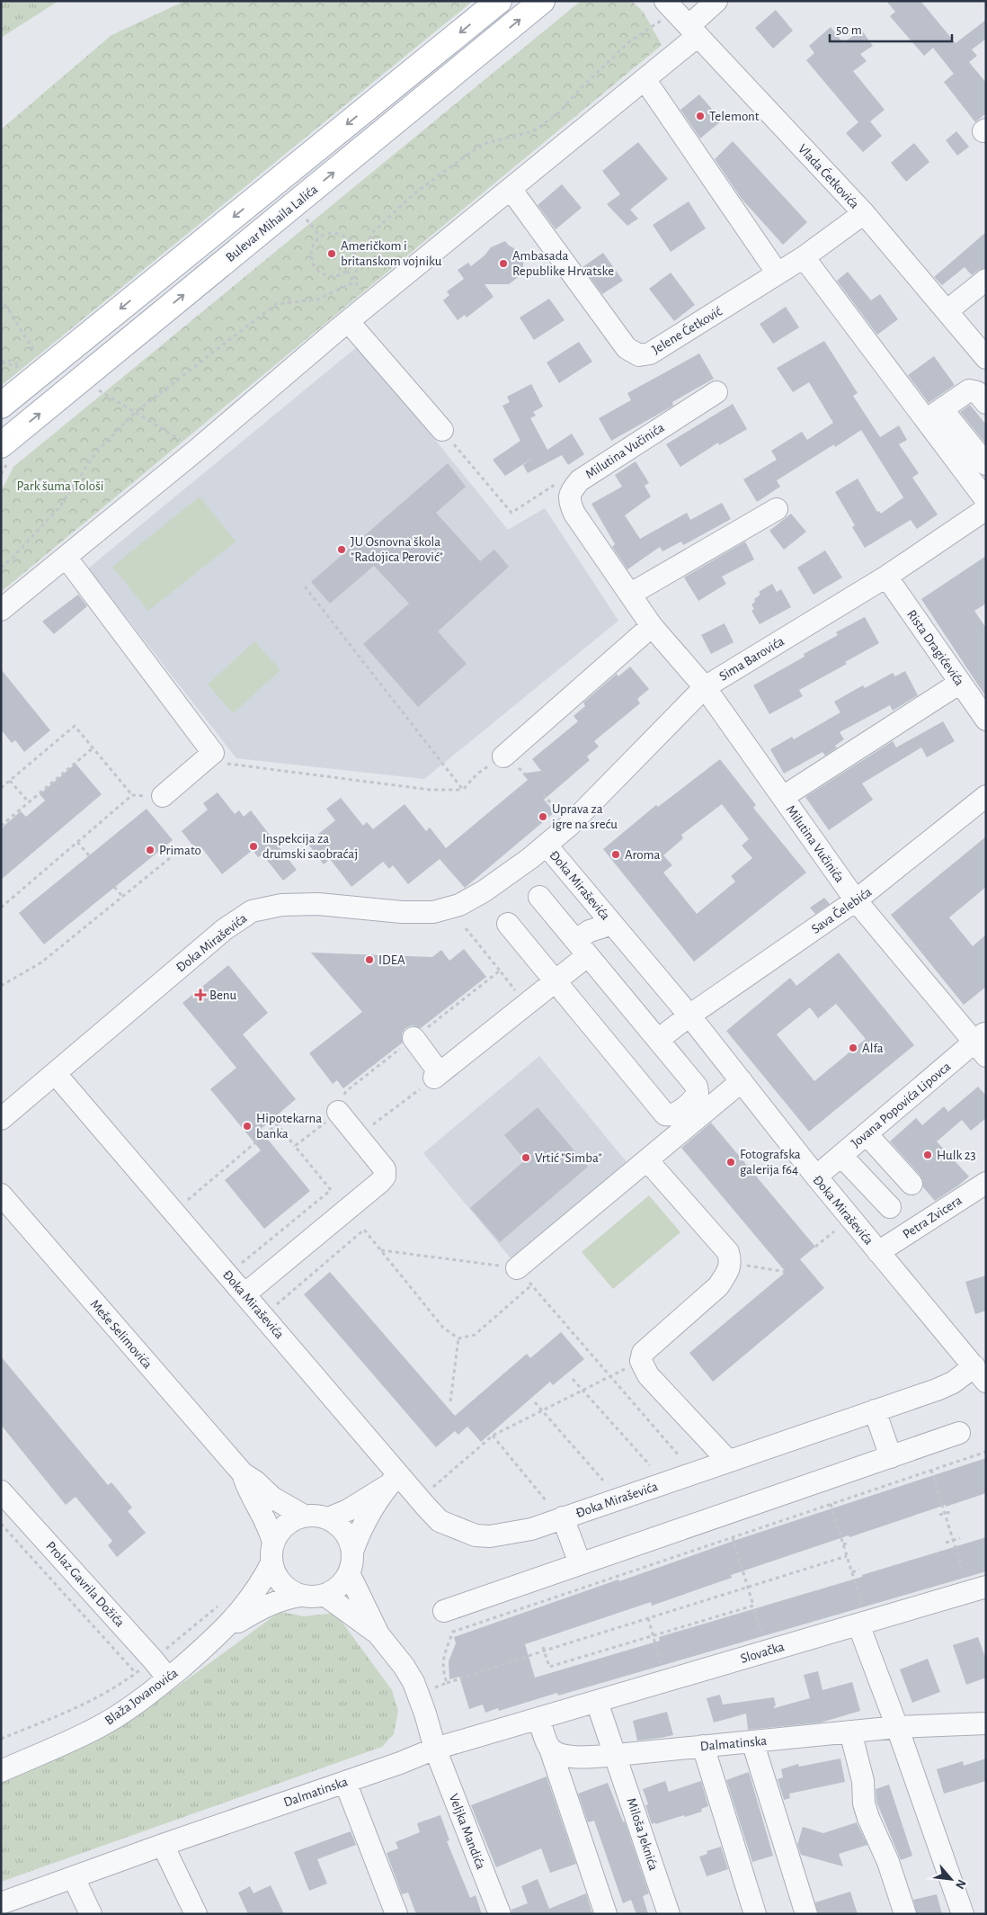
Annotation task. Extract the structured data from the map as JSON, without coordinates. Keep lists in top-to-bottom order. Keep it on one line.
{"streets":{"main road":["Bulevar Mihaila Lalića"],"street":["Vlada Ćetkovića","Jelene Ćetković","Milutina Vučinića","Rista Dragićevića","Sima Barovića","Đoka Miraševića","Sava Čelebića","Jovana Popovića Lipovca","Petra Zvicera","Meše Selimovića","Prolaz Gavrila Dožića","Slovačka","Blaža Jovanovića","Dalmatinska","Veljka Mandića","Miloša Jeknića"]},"crossings":[["Vlada Ćetkovića","Jelene Ćetković"],["Milutina Vučinića","Sima Barovića"],["Milutina Vučinića","Sava Čelebića"],["Milutina Vučinića","Jovana Popovića Lipovca"],["Rista Dragićevića","Sima Barovića"],["Sima Barovića","Đoka Miraševića"],["Đoka Miraševića","Sava Čelebića"],["Đoka Miraševića","Jovana Popovića Lipovca"],["Đoka Miraševića","Petra Zvicera"],["Meše Selimovića","Blaža Jovanovića"],["Prolaz Gavrila Dožića","Blaža Jovanovića"],["Slovačka","Dalmatinska"],["Dalmatinska","Veljka Mandića"],["Dalmatinska","Miloša Jeknića"]],"parks":["Park šuma Tološi"],"places":{"other":["Telemont","Američkom i britanskom vojniku","Ambasada Republike Hrvatske","JU Osnovna škola \"Radojica Perović\"","Uprava za igre na sreću","Inspekcija za drumski saobraćaj","Primato","Aroma","IDEA","Alfa","Hipotekarna banka","Hulk 23","Vrtić \"Simba\"","Fotografska galerija f64"],"health":["Benu"]},"scale_bar":"50 m","north":"bottom right"}
